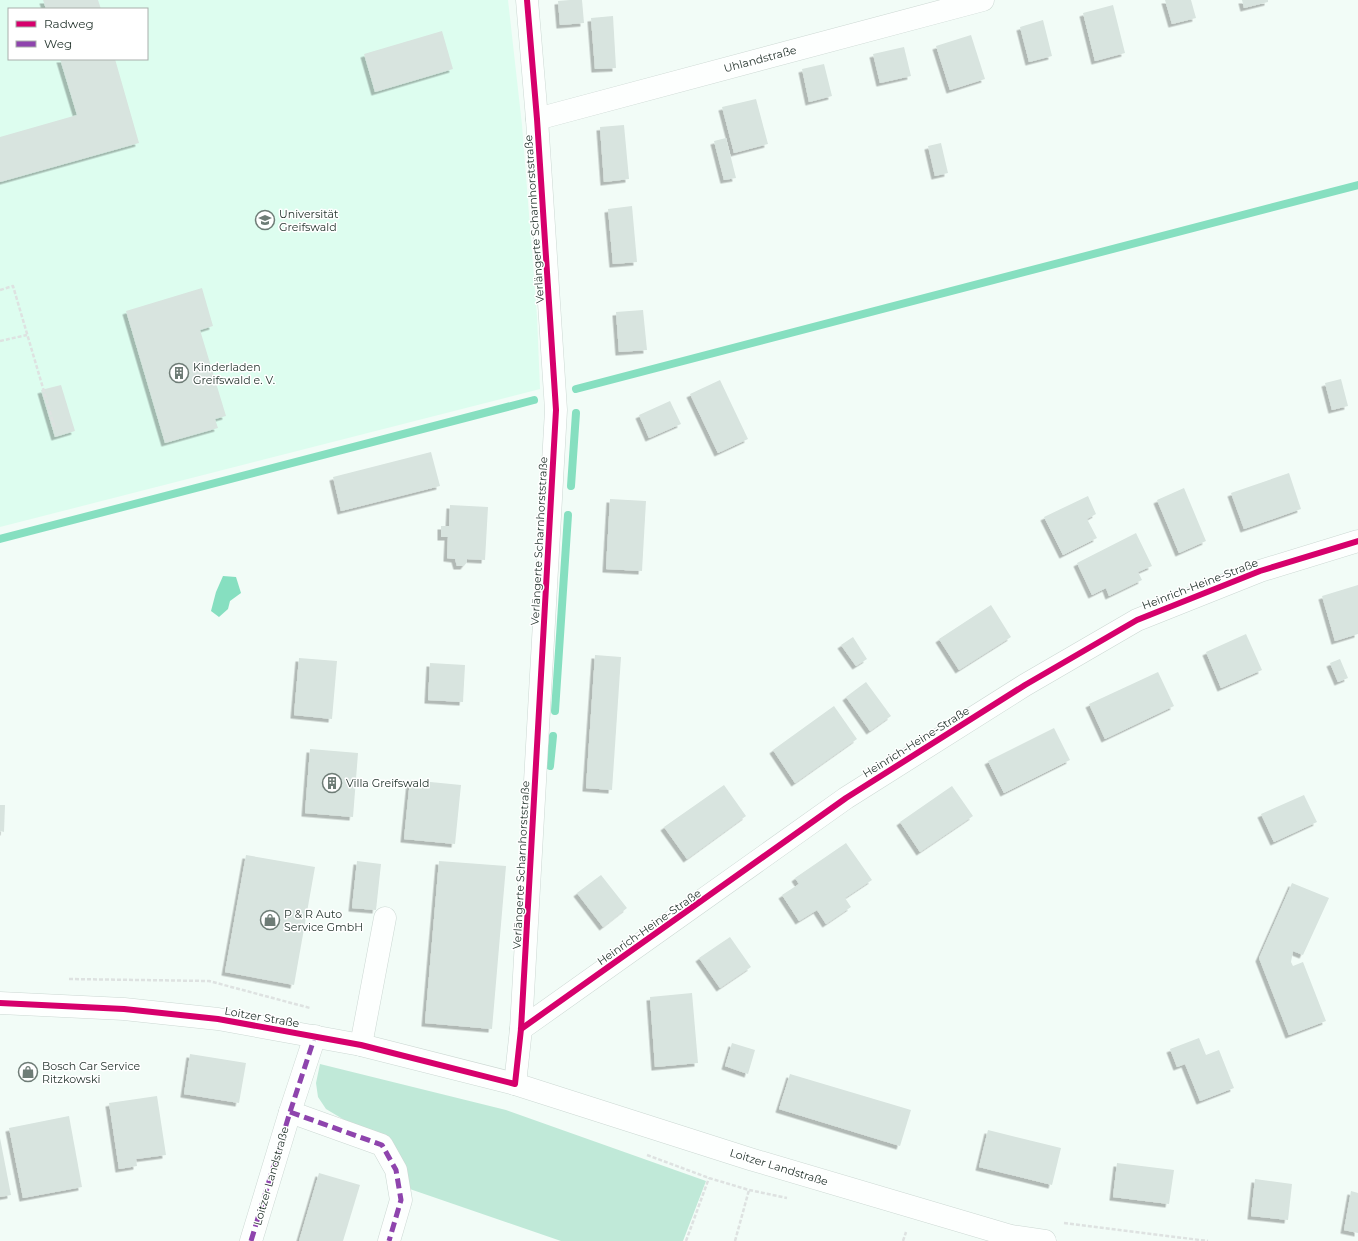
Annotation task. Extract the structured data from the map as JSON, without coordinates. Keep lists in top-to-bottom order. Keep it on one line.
{"streets":{"street":["Uhlandstraße","Verlängerte Scharnhorststraße","Heinrich-Heine-Straße","Loitzer Straße","Loitzer Landstraße"]},"crossings":[["Uhlandstraße","Verlängerte Scharnhorststraße"],["Verlängerte Scharnhorststraße","Heinrich-Heine-Straße"],["Verlängerte Scharnhorststraße","Loitzer Straße"],["Verlängerte Scharnhorststraße","Loitzer Landstraße"],["Loitzer Straße","Loitzer Landstraße"]],"places":{"school or university":["Universität Greifswald"],"building":["Kinderladen Greifswald e. V.","Villa Greifswald"],"shop":["P & R Auto Service GmbH","Bosch Car Service Ritzkowski"]},"legend":["Radweg","Weg"]}
